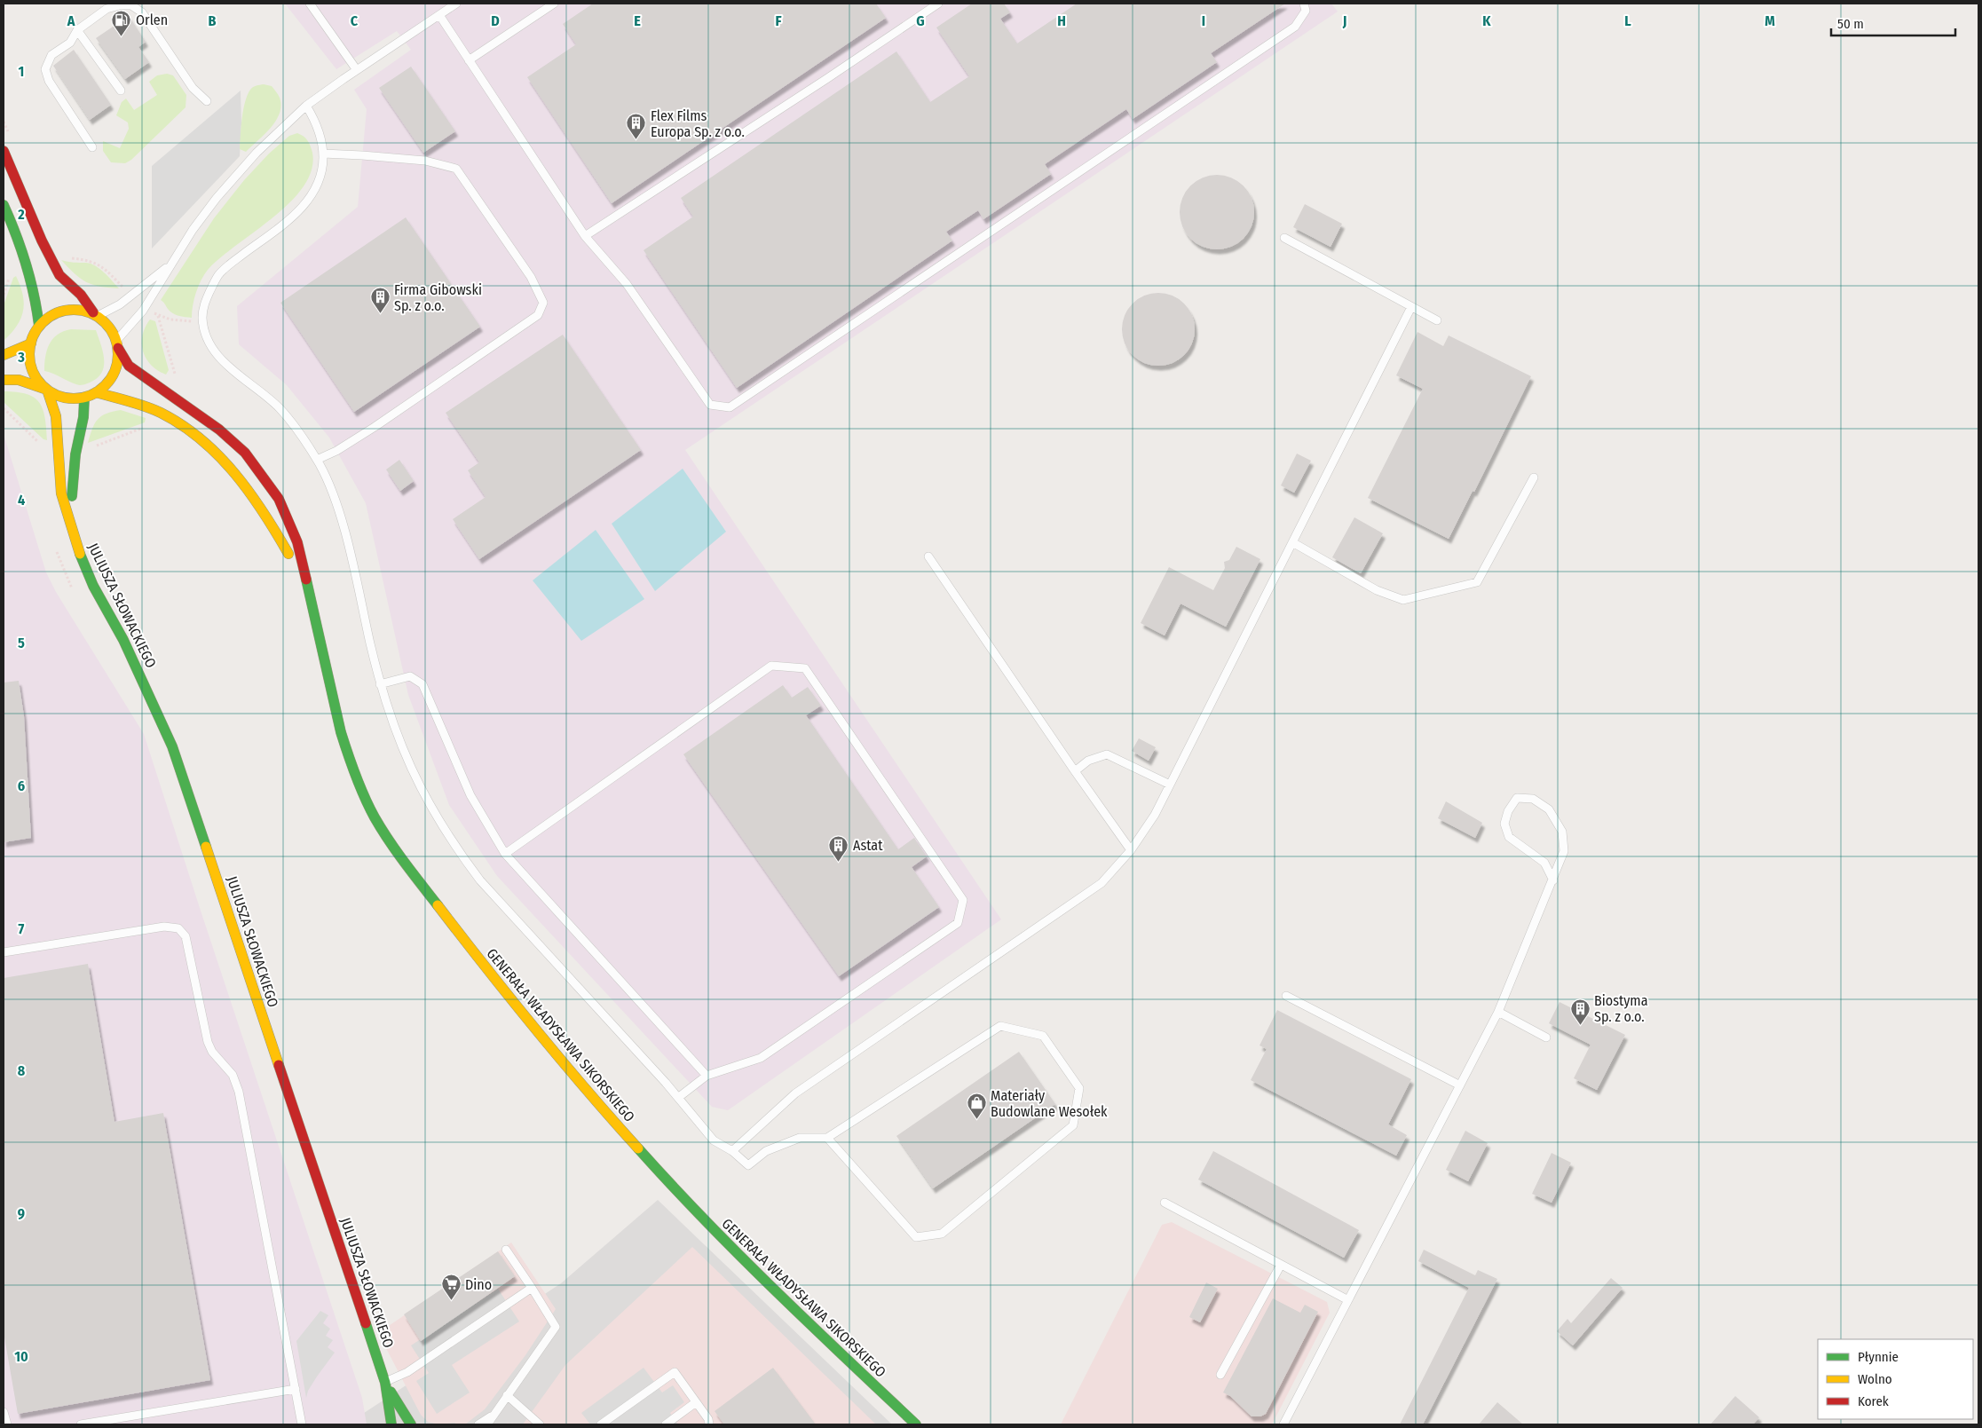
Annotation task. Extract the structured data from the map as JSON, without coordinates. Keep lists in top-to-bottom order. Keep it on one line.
{"streets":{"main road":["JULIUSZA SŁOWACKIEGO","GENERAŁA WŁADYSŁAWA SIKORSKIEGO"]},"crossings":[["JULIUSZA SŁOWACKIEGO","GENERAŁA WŁADYSŁAWA SIKORSKIEGO"]],"places":{"fuel station":["Orlen"],"building":["Flex Films Europa Sp. z o.o.","Firma Gibowski Sp. z o.o.","Astat","Biostyma Sp. z o.o."],"shop":["Materiały Budowlane Wesołek"],"supermarket":["Dino"]},"legend":["Płynnie","Wolno","Korek"],"scale_bar":"50 m","grid":{"columns":["A","B","C","D","E","F","G","H","I","J","K","L","M"],"rows":["1","2","3","4","5","6","7","8","9","10"]}}
